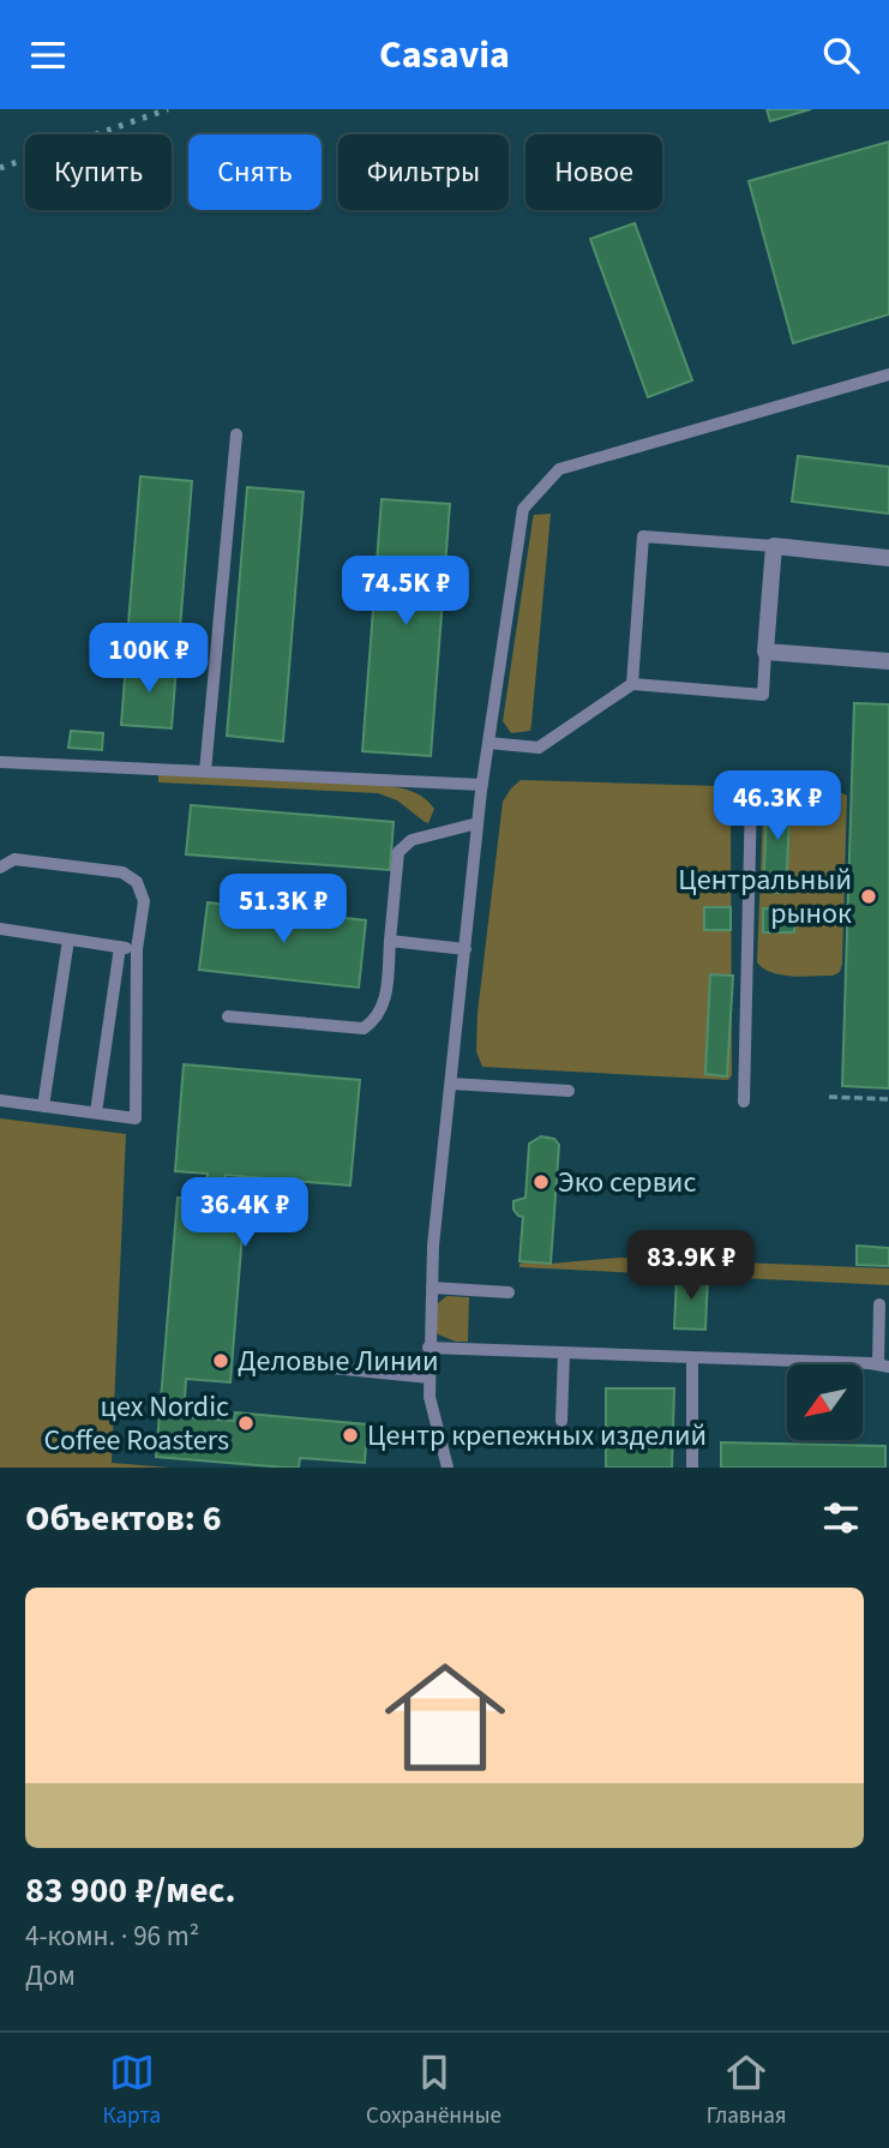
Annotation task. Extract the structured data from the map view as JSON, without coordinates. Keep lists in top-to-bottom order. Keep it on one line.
{"places":["Центральный рынок","Эко сервис","Деловые Линии","цех Nordic Coffee Roasters","Центр крепежных изделий"],"north":"bottom left","page":{"header":"Casavia","chip":["Купить","Снять","Фильтры","Новое"],"price":["74.5K ₽","100K ₽","46.3K ₽","51.3K ₽","36.4K ₽","83.9K ₽"],"heading":"Объектов: 6","list":[{"name":"83 900 ₽/мес.","note":"4-комн. · 96 m² · Дом"}],"tabs":["Карта","Сохранённые","Главная"]}}
